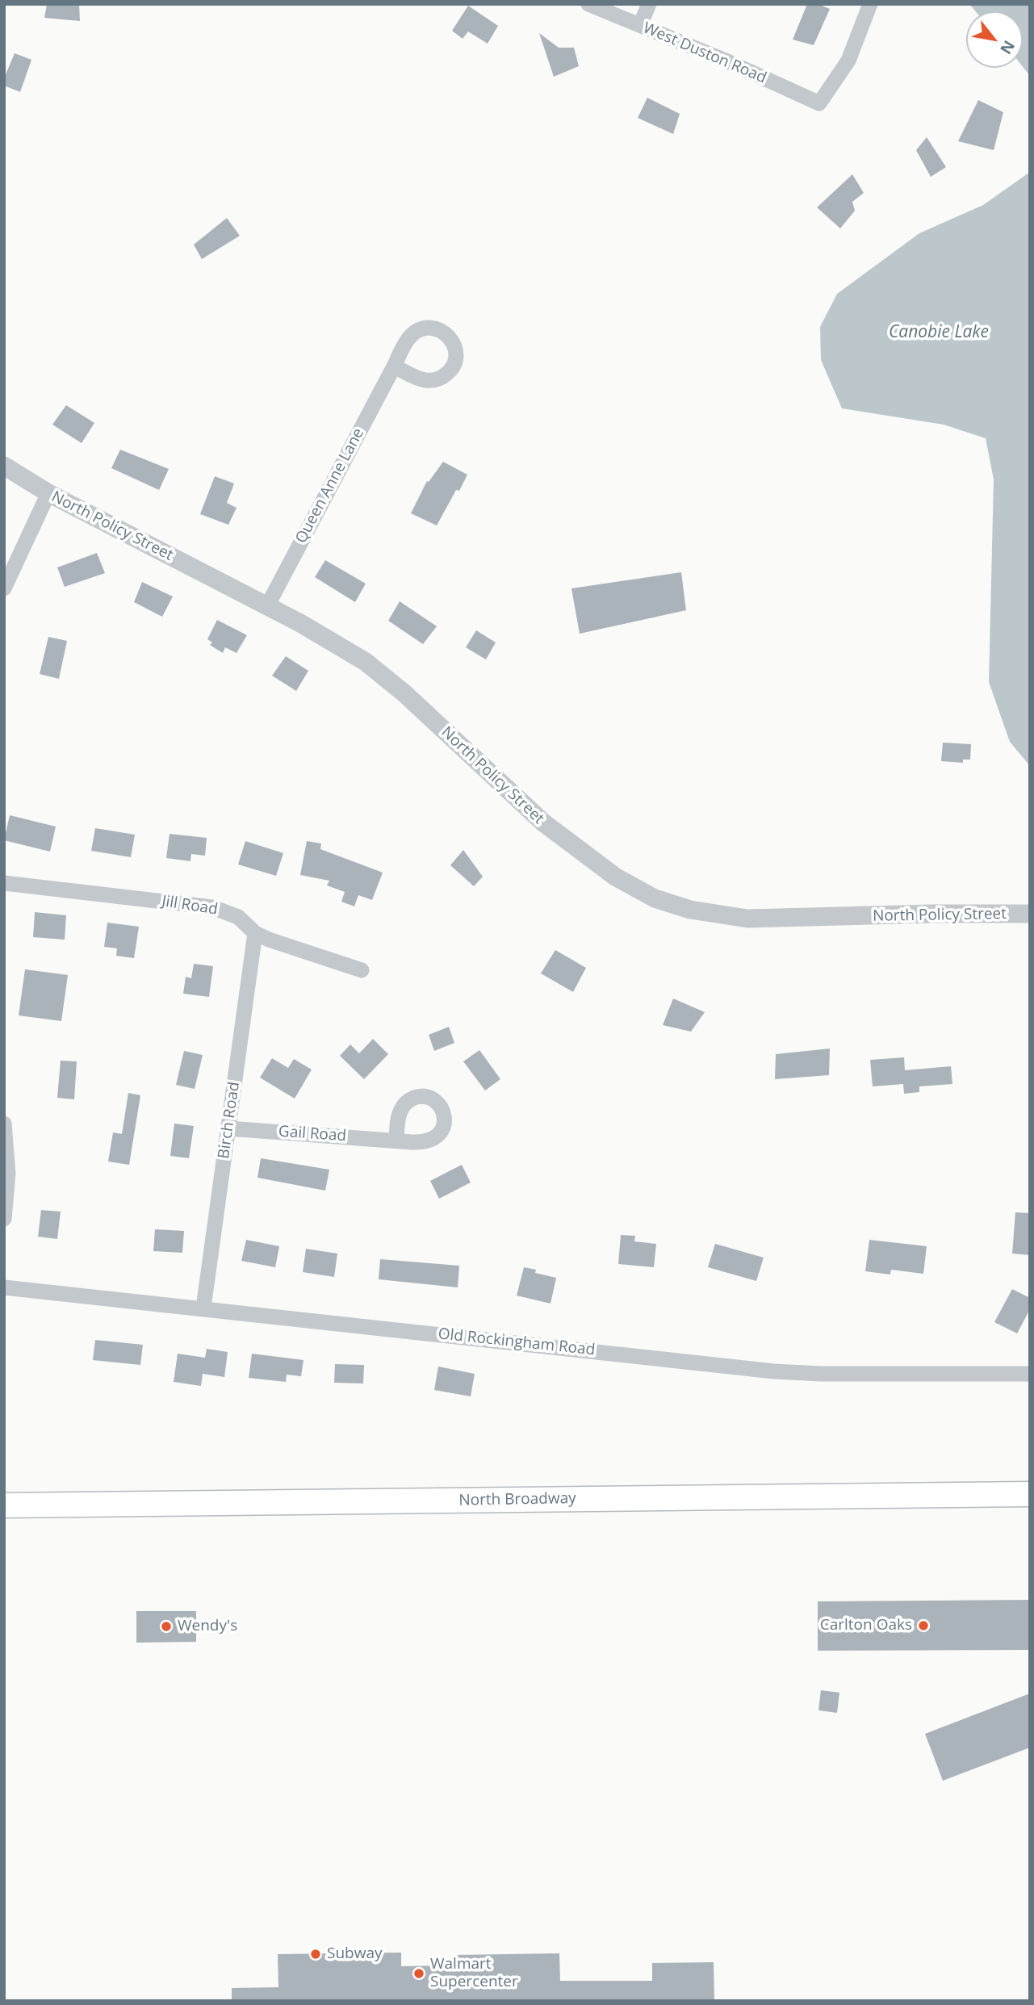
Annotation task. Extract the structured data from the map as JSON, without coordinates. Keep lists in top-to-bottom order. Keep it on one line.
{"streets":{"main road":["North Broadway"],"street":["West Duston Road","Queen Anne Lane","North Policy Street","Jill Road","Birch Road","Gail Road","Old Rockingham Road"]},"crossings":[["Queen Anne Lane","North Policy Street"],["Jill Road","Birch Road"],["Birch Road","Gail Road"],["Birch Road","Old Rockingham Road"]],"water":["Canobie Lake"],"places":["Carlton Oaks","Wendy's","Subway","Walmart Supercenter"],"north":"bottom right"}
